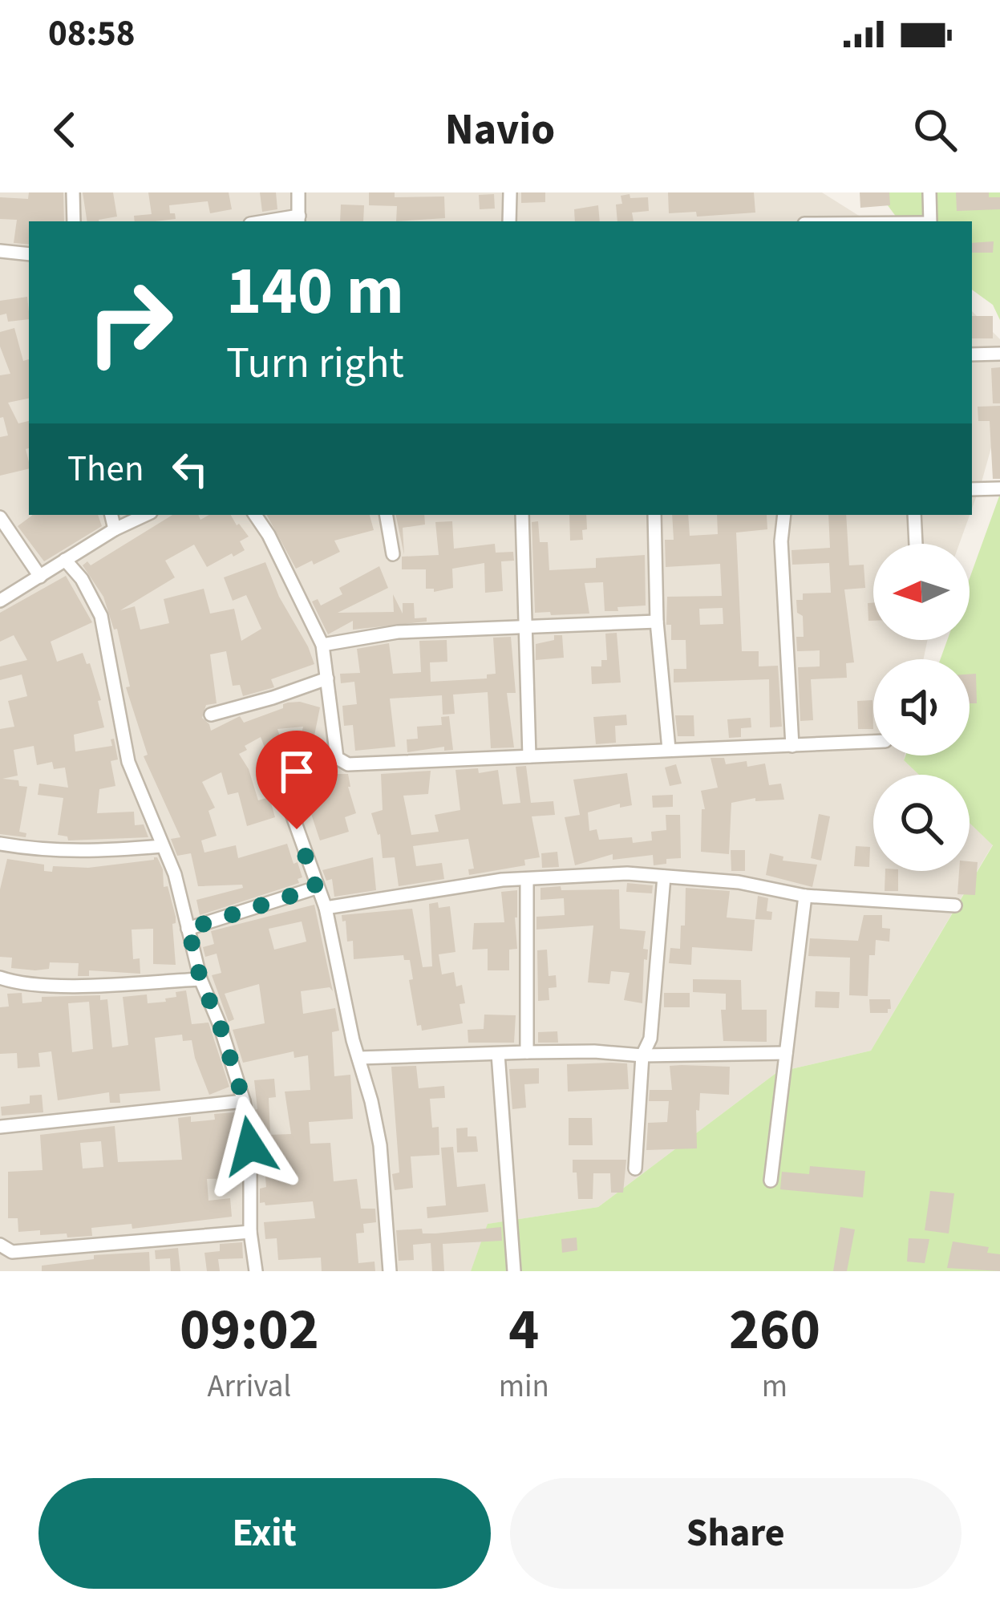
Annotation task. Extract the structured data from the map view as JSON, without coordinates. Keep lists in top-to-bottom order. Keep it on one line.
{"north":"left","page":{"status":"08:58","header":"Navio","turn":["140 m","Turn right"],"then":"Then","eta":["09:02","Arrival","4","min","260","m"],"buttons":["Exit","Share"]}}
